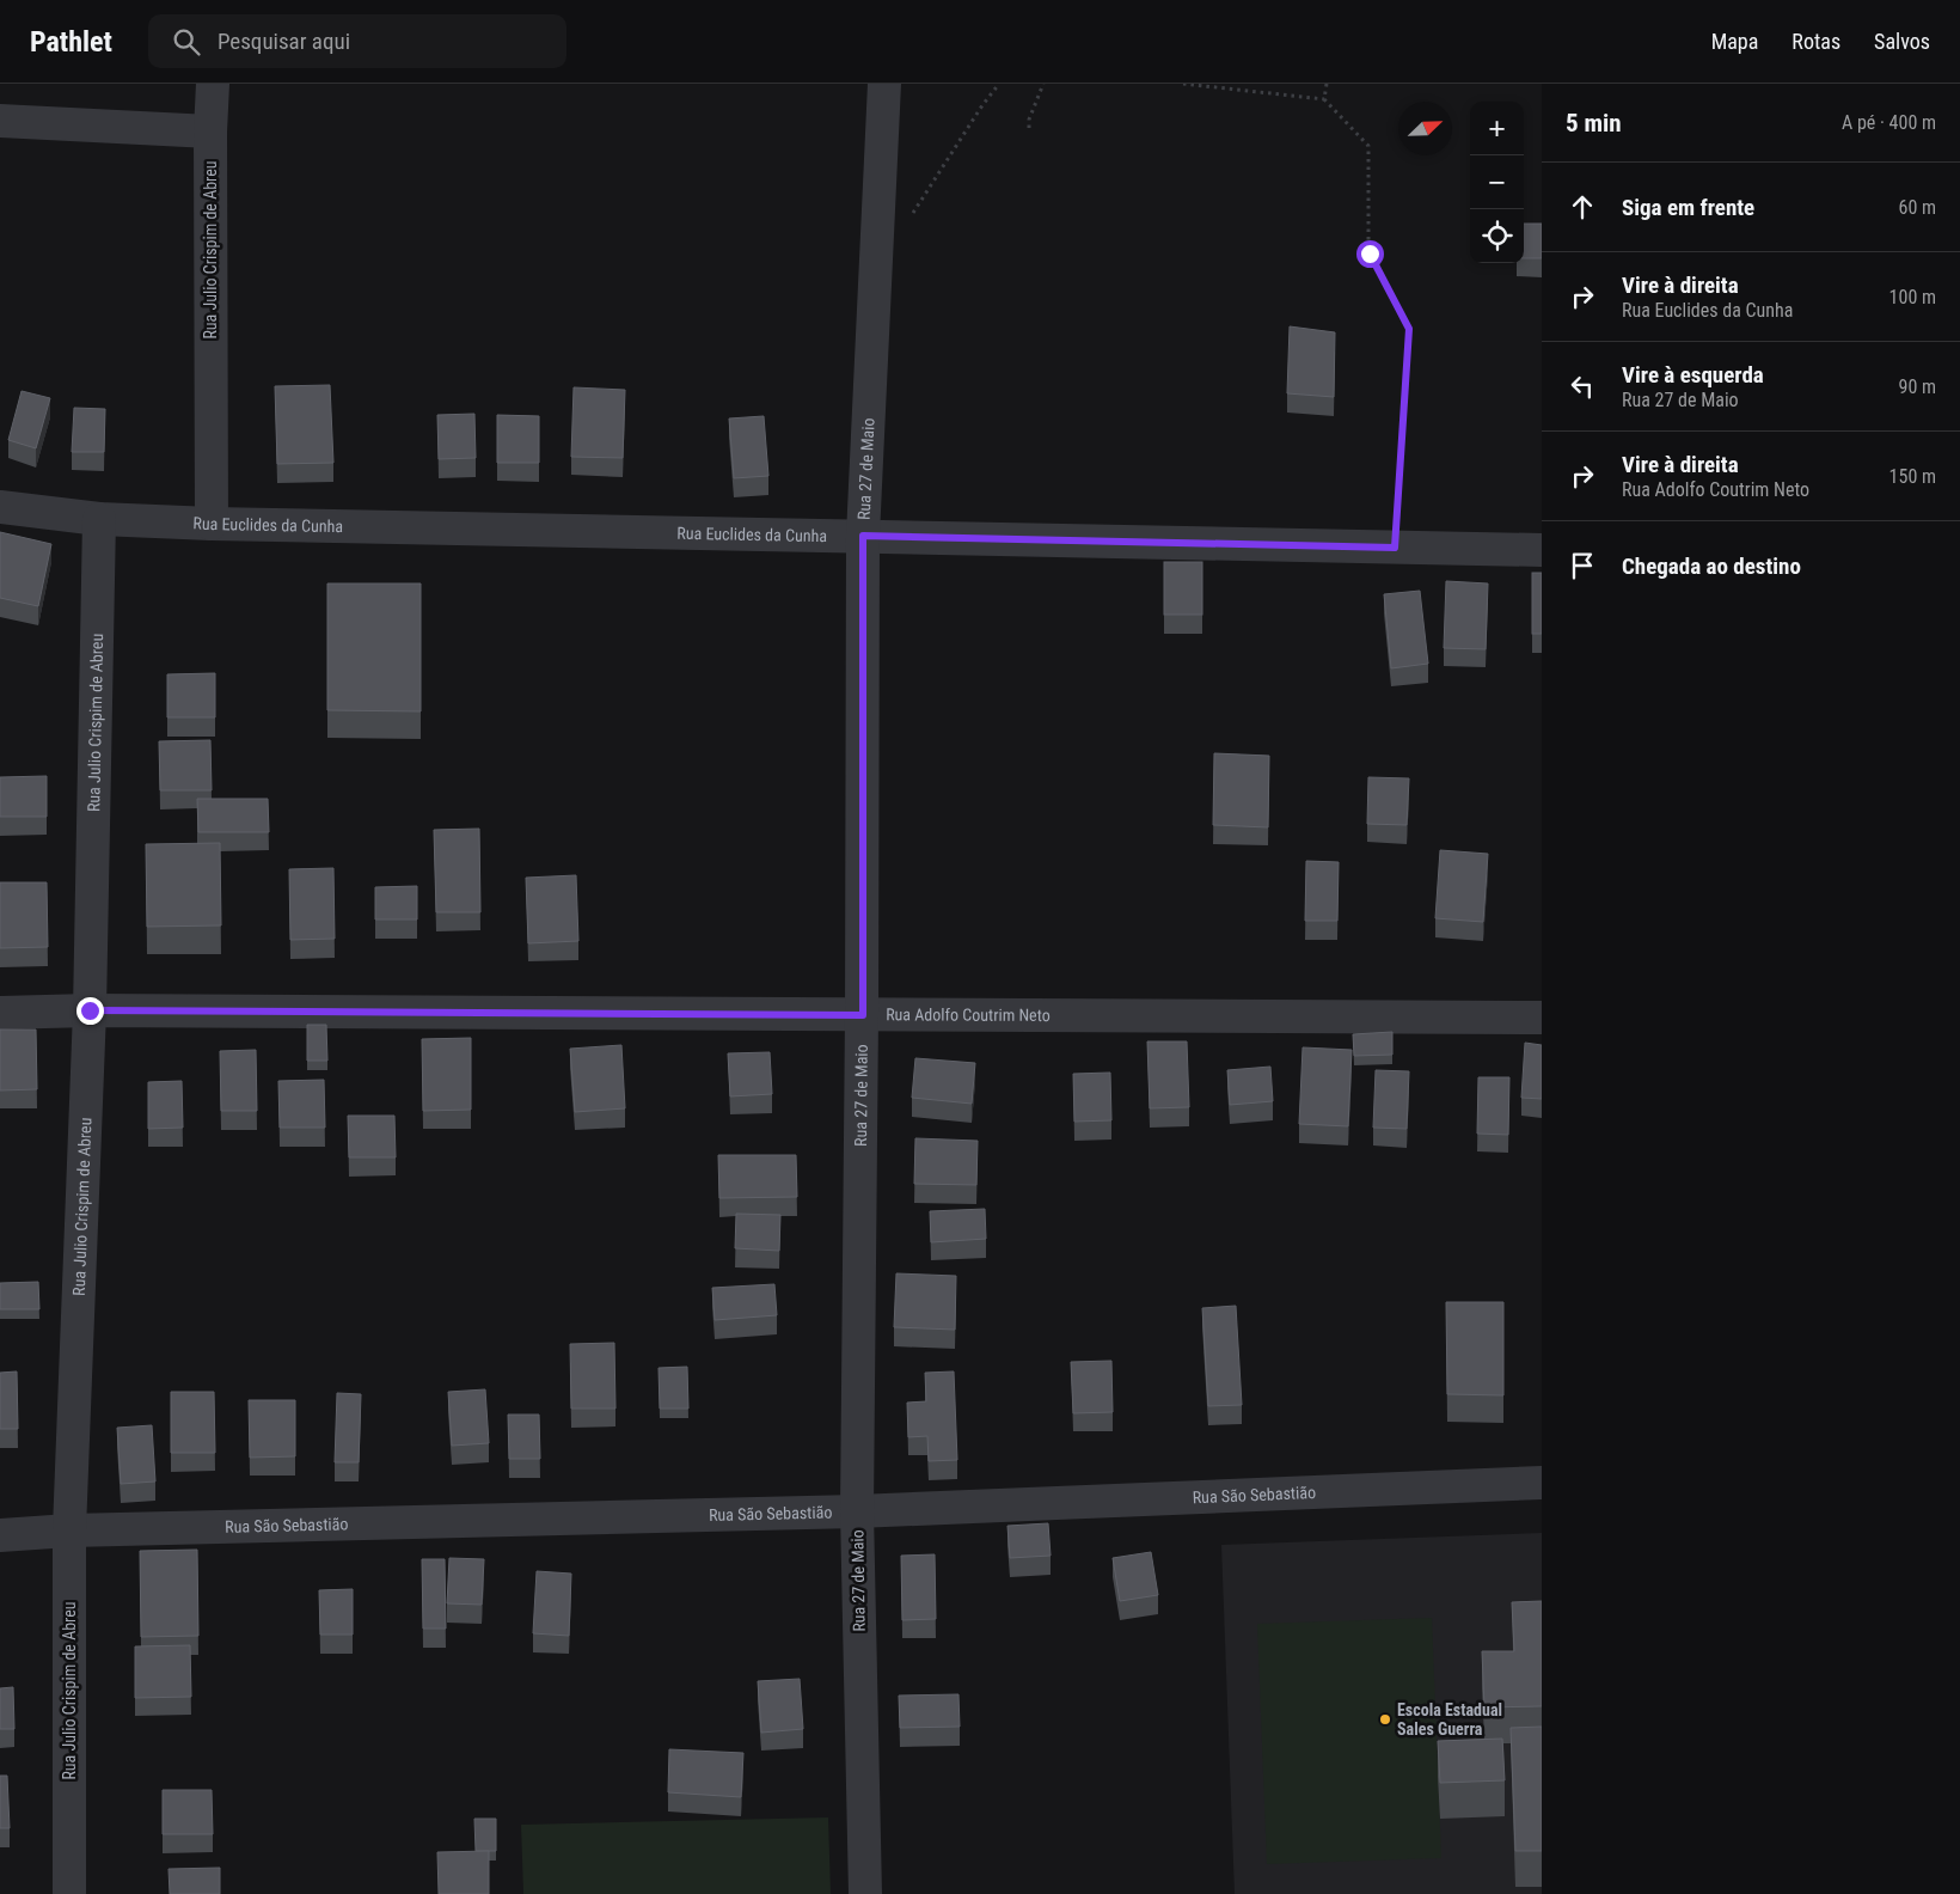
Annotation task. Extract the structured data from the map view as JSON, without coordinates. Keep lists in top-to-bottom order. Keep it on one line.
{"streets":{"street":["Rua Julio Crispim de Abreu","Rua 27 de Maio","Rua Euclides da Cunha","Rua Adolfo Coutrim Neto","Rua São Sebastião"]},"crossings":[["Rua Julio Crispim de Abreu","Rua Euclides da Cunha"],["Rua Julio Crispim de Abreu","Rua Adolfo Coutrim Neto"],["Rua Julio Crispim de Abreu","Rua São Sebastião"],["Rua 27 de Maio","Rua Euclides da Cunha"],["Rua 27 de Maio","Rua Adolfo Coutrim Neto"],["Rua 27 de Maio","Rua São Sebastião"]],"places":["Escola Estadual Sales Guerra"],"north":"top right","page":{"header":"Pathlet","search":"Pesquisar aqui","nav":["Mapa","Rotas","Salvos"],"heading":["5 min","A pé · 400 m"],"map_buttons":["+","−"],"list":[["Siga em frente","60 m"],["Vire à direita","Rua Euclides da Cunha","100 m"],["Vire à esquerda","Rua 27 de Maio","90 m"],["Vire à direita","Rua Adolfo Coutrim Neto","150 m"],"Chegada ao destino"]}}
